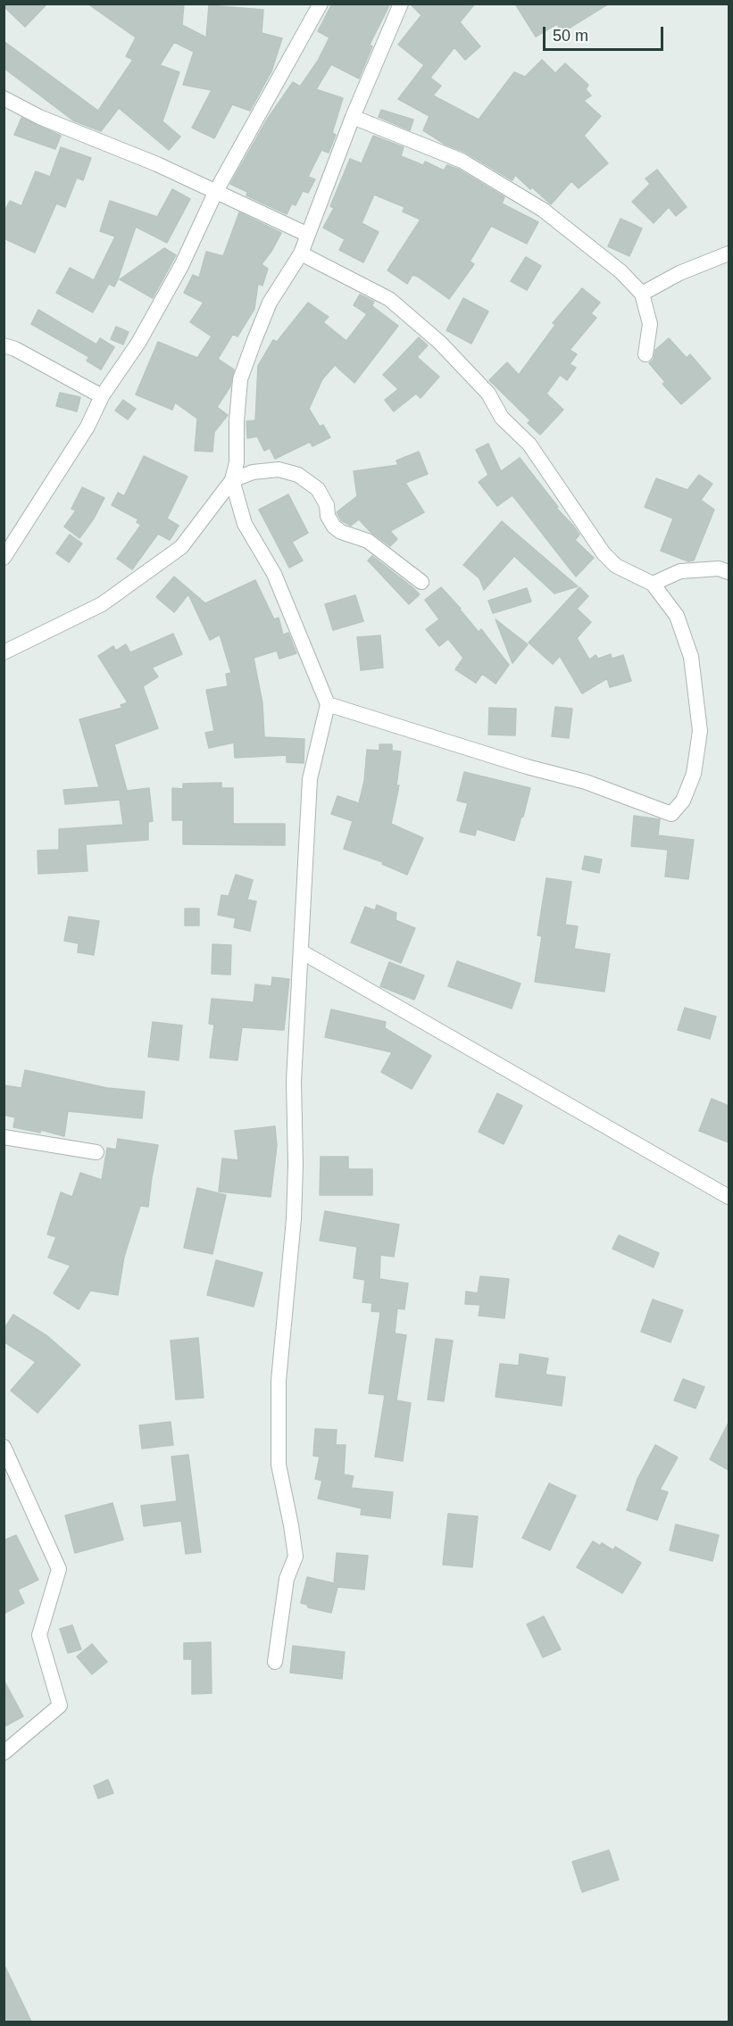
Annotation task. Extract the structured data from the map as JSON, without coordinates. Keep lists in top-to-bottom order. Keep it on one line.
{"scale_bar":"50 m"}
